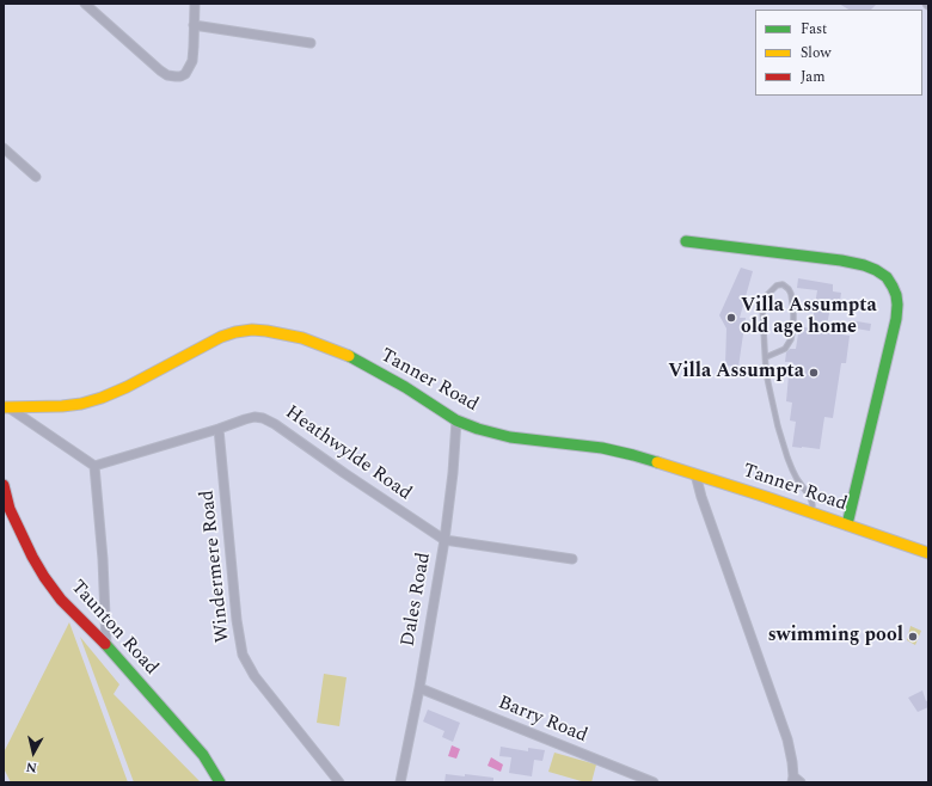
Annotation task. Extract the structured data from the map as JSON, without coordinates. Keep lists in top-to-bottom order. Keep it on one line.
{"streets":{"street":["Tanner Road","Heathwylde Road","Windermere Road","Dales Road","Taunton Road","Barry Road"]},"crossings":[["Tanner Road","Dales Road"],["Heathwylde Road","Windermere Road"],["Heathwylde Road","Dales Road"],["Dales Road","Barry Road"]],"places":["Villa Assumpta old age home","Villa Assumpta","swimming pool"],"legend":["Fast","Slow","Jam"],"north":"bottom"}
